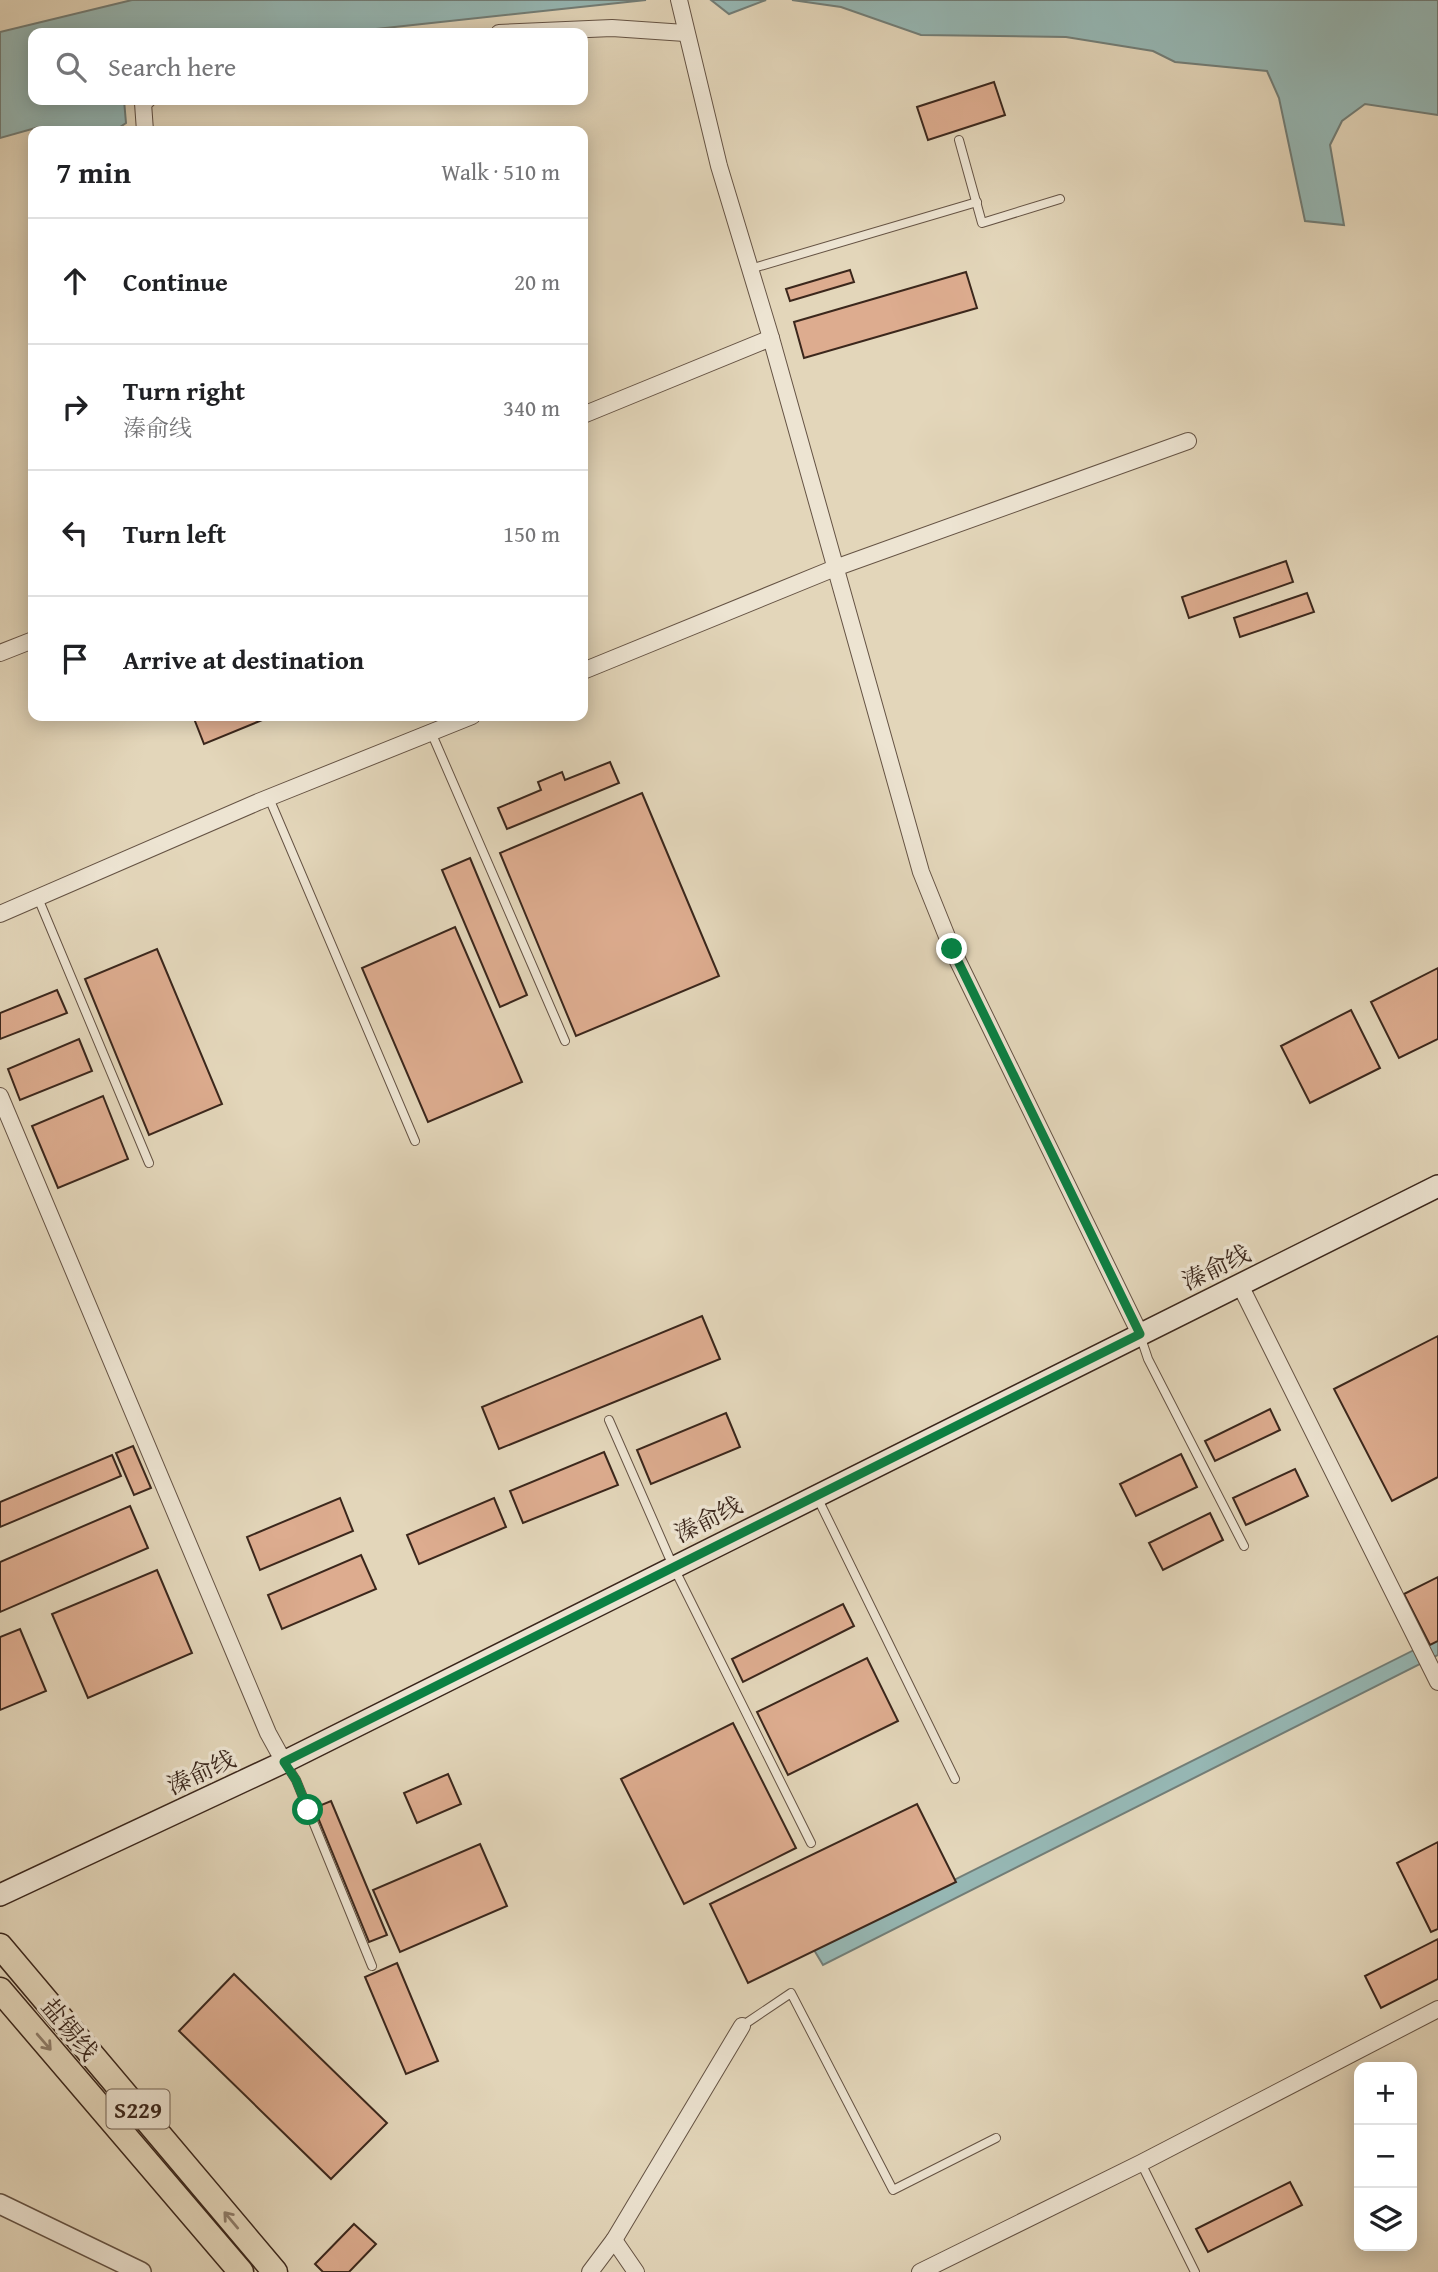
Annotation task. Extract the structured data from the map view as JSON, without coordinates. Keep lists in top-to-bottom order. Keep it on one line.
{"streets":{"main road":["溱俞线","盐锡线","S229"]},"page":{"search":"Search here","heading":["7 min","Walk · 510 m"],"list":[["Continue","20 m"],["Turn right","溱俞线","340 m"],["Turn left","150 m"],"Arrive at destination"],"map_buttons":["+","−"]}}
